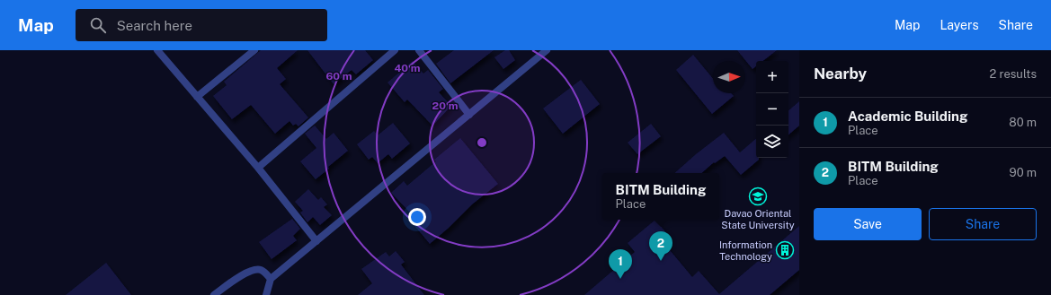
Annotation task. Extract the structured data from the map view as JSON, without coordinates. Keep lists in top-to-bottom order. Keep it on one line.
{"places":{"school or university":["Davao Oriental State University"],"building":["Information Technology"]},"north":"right","page":{"header":"Map","search":"Search here","nav":["Map","Layers","Share"],"heading":["Nearby","2 results"],"map_buttons":["+","−"],"list":[{"mark":"1","name":"Academic Building","note":"Place","value":"80 m"},{"mark":"2","name":"BITM Building","note":"Place","value":"90 m"}],"popup":["BITM Building","Place"],"buttons":["Save","Share"],"pins":["2","1"]},"rings":["40 m","60 m","20 m"]}
